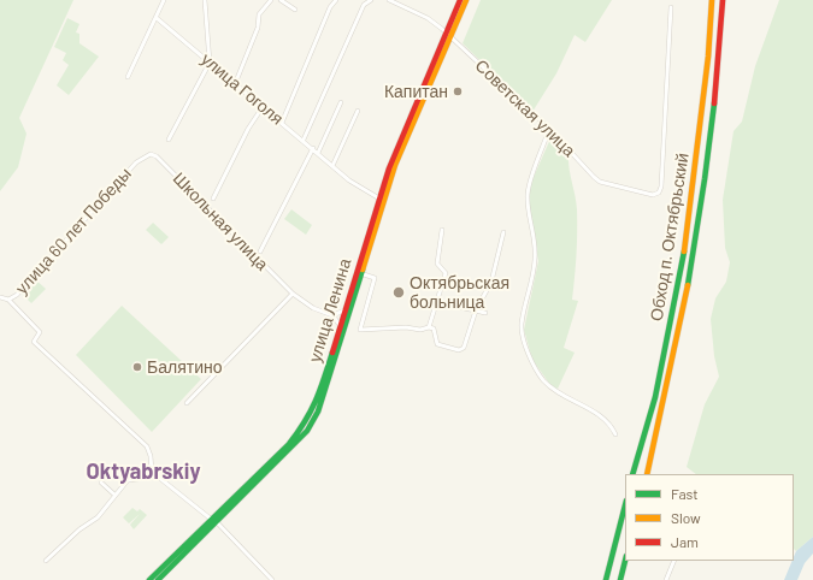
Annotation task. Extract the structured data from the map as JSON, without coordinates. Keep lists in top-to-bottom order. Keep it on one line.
{"streets":{"main road":["Обход п. Октябрьский","улица Ленина"],"street":["улица Гоголя","Советская улица","Школьная улица","улица 60 лет Победы"]},"crossings":[["улица Гоголя","улица Ленина"],["Советская улица","улица Ленина"],["Школьная улица","улица 60 лет Победы"]],"districts":["Oktyabrskiy"],"places":["Капитан","Октябрьская больница","Балятино"],"legend":["Fast","Slow","Jam"]}
